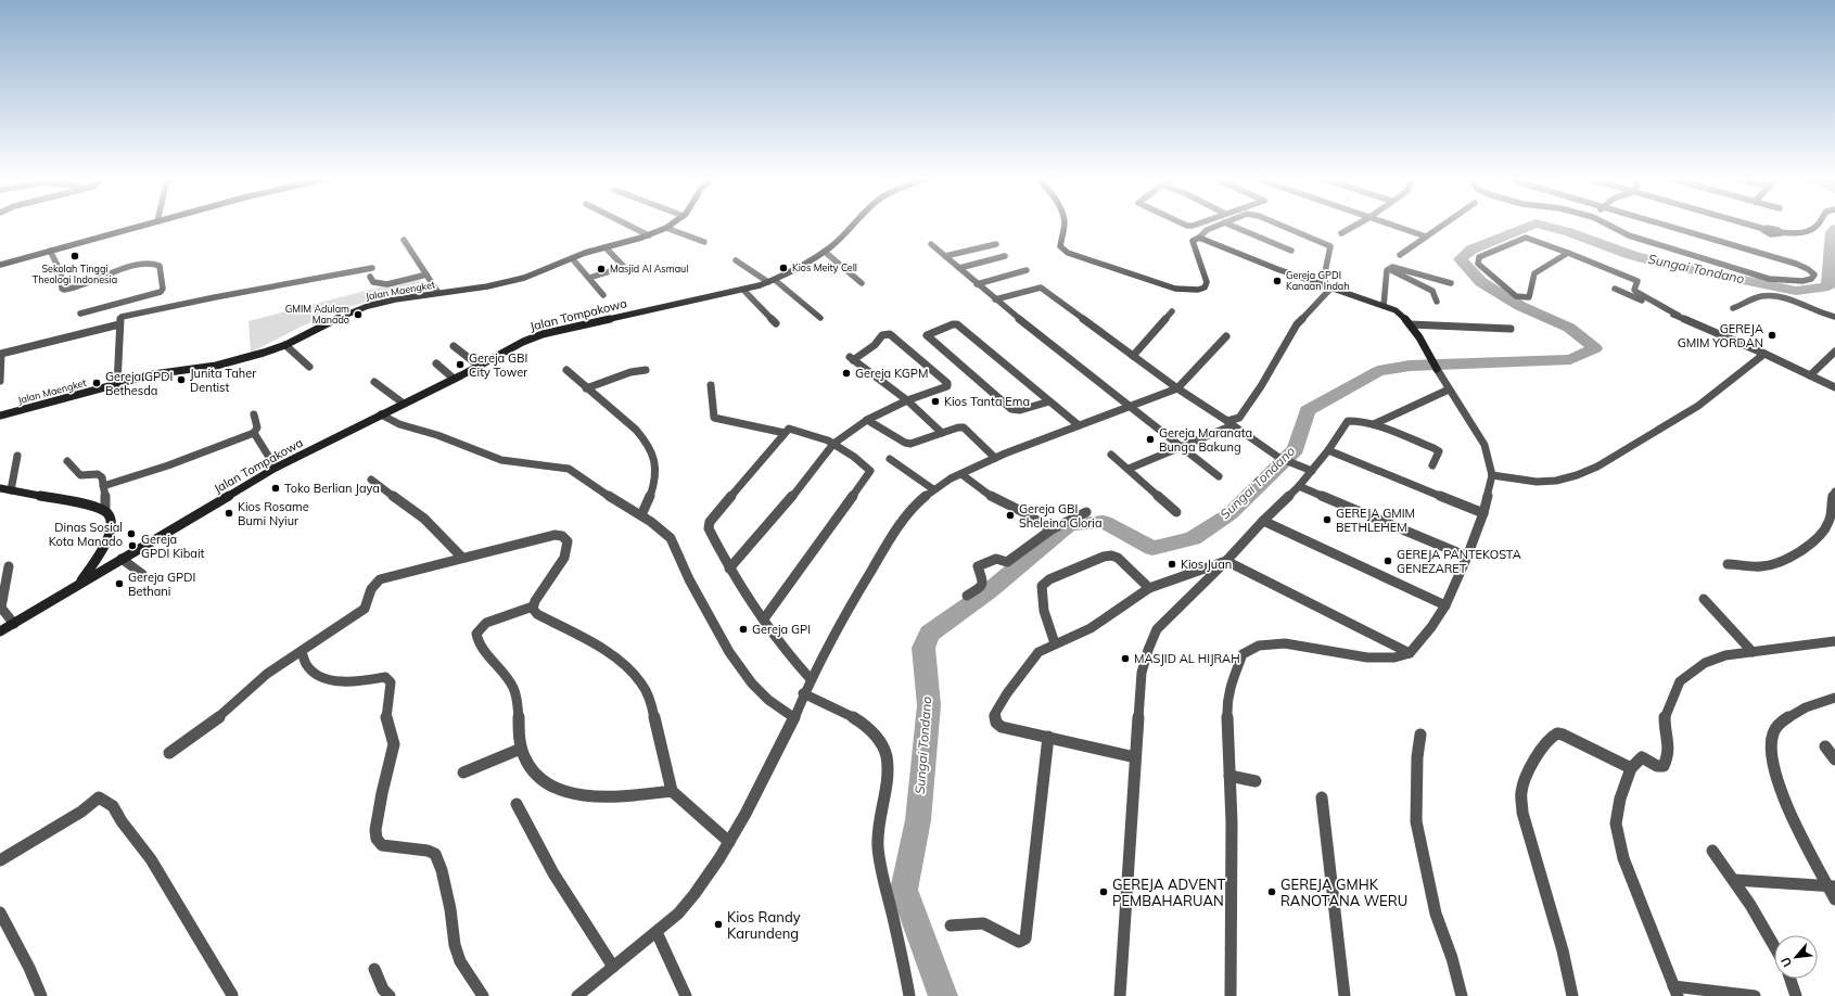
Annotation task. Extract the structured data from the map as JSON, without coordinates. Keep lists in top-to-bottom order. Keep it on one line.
{"streets":{"street":["Jalan Maengket","Jalan Tompakowa"]},"water":["Sungai Tondano"],"places":["Sekolah Tinggi Theologi Indonesia","Kios Meity Cell","Masjid Al Asmaul","Gereja GPDI Kanaan Indah","GMIM Adulam Manado","GEREJA GMIM YORDAN","Gereja GBI City Tower","Gereja KGPM","Junita Taher Dentist","Gereja GPDI Bethesda","Kios Tanta Ema","Gereja Maranata Bunga Bakung","Toko Berlian Jaya","Kios Rosame Bumi Nyiur","Gereja GBI Sheleina Gloria","GEREJA GMIM BETHLEHEM","Dinas Sosial Kota Manado","Gereja GPDI Kibait","GEREJA PANTEKOSTA GENEZARET","Kios Juan","Gereja GPDI Bethani","Gereja GPI","MASJID AL HIJRAH","GEREJA ADVENT PEMBAHARUAN","GEREJA GMHK RANOTANA WERU","Kios Randy Karundeng"],"north":"bottom left"}
